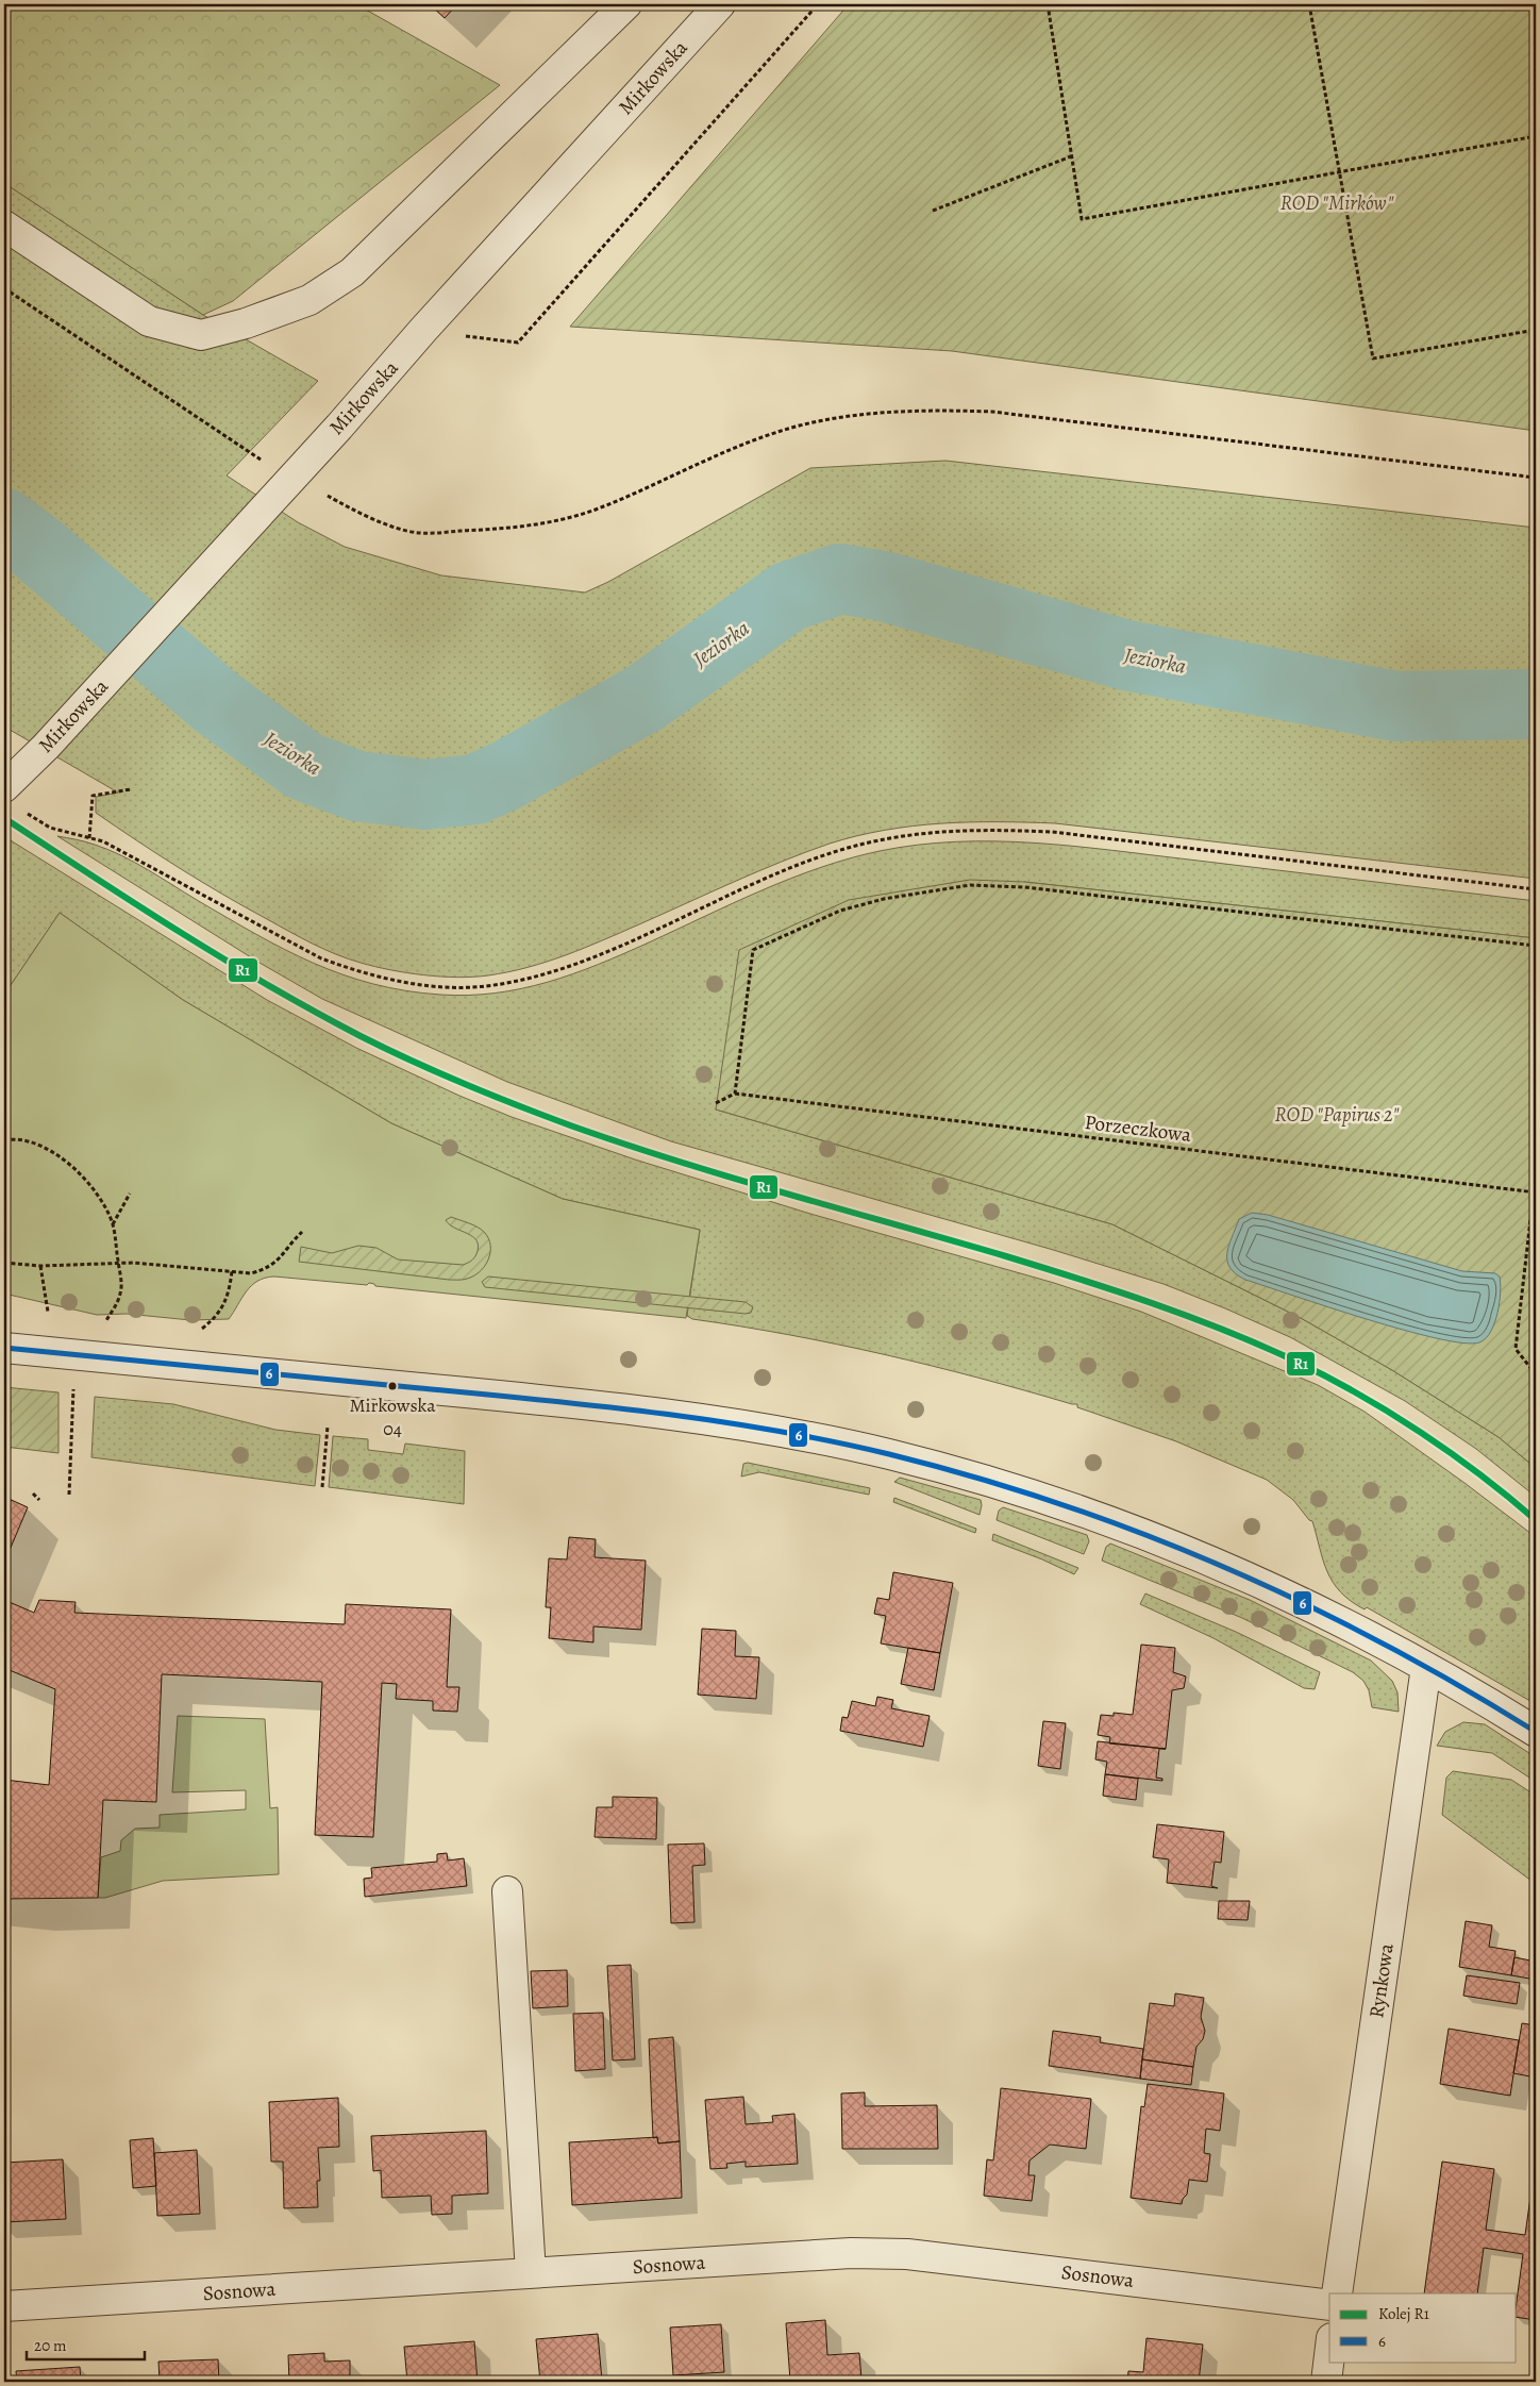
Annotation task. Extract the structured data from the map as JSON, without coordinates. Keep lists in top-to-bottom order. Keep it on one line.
{"streets":{"street":["Mirkowska","Rynkowa","Sosnowa"],"path":["Porzeczkowa"]},"water":["Jeziorka"],"parks":["ROD \"Mirków\"","ROD \"Papirus 2\""],"places":["Mirkowska 04"],"lines":["rail line R1","transit line 6"],"legend":["Kolej R1","6"],"scale_bar":"20 m"}
